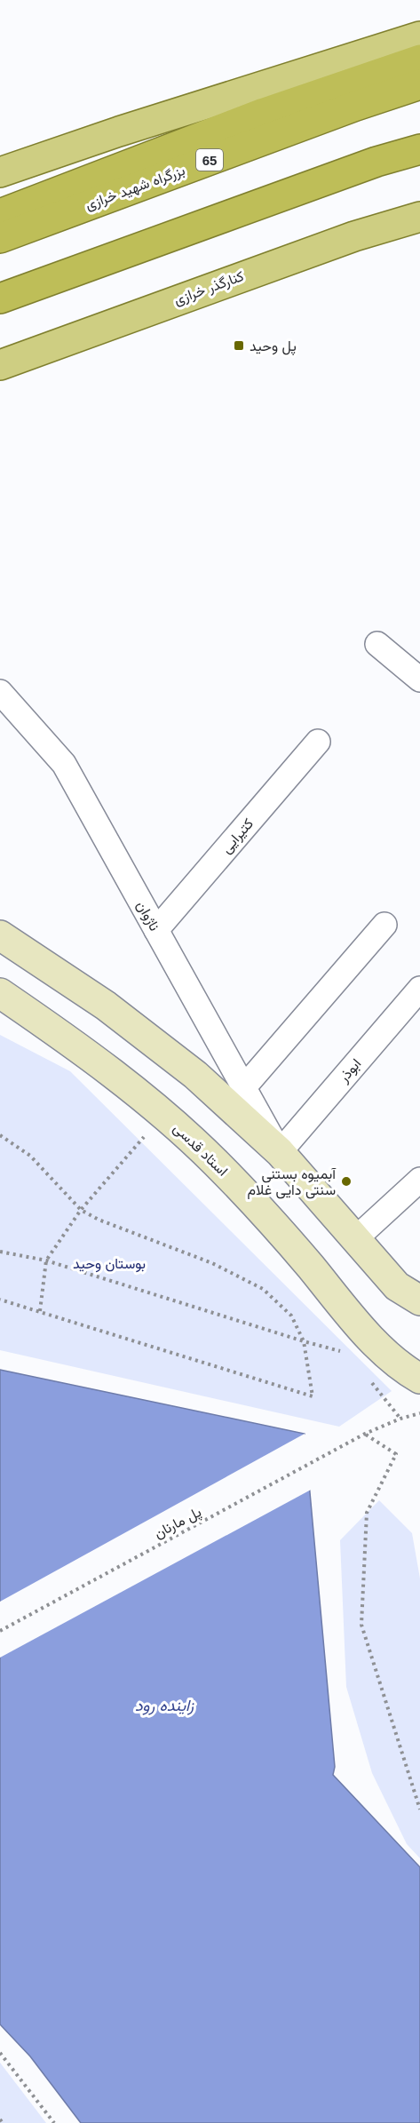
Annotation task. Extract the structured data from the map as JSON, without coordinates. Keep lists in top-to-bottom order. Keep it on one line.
{"streets":{"highway":["65","بزرگراه شهید خرازی"],"main road":["کنارگذر خرازی","استاد قدسی"],"street":["کتیرایی","ناژوان","ابوذر"],"path":["پل مارنان"]},"crossings":[["کتیرایی","ناژوان"],["ناژوان","ابوذر"]],"water":["زاینده رود"],"parks":["بوستان وحید"],"places":{"transit":["پل وحید"],"other":["آبمیوه بستنی سنتی دایی غلام"]}}
